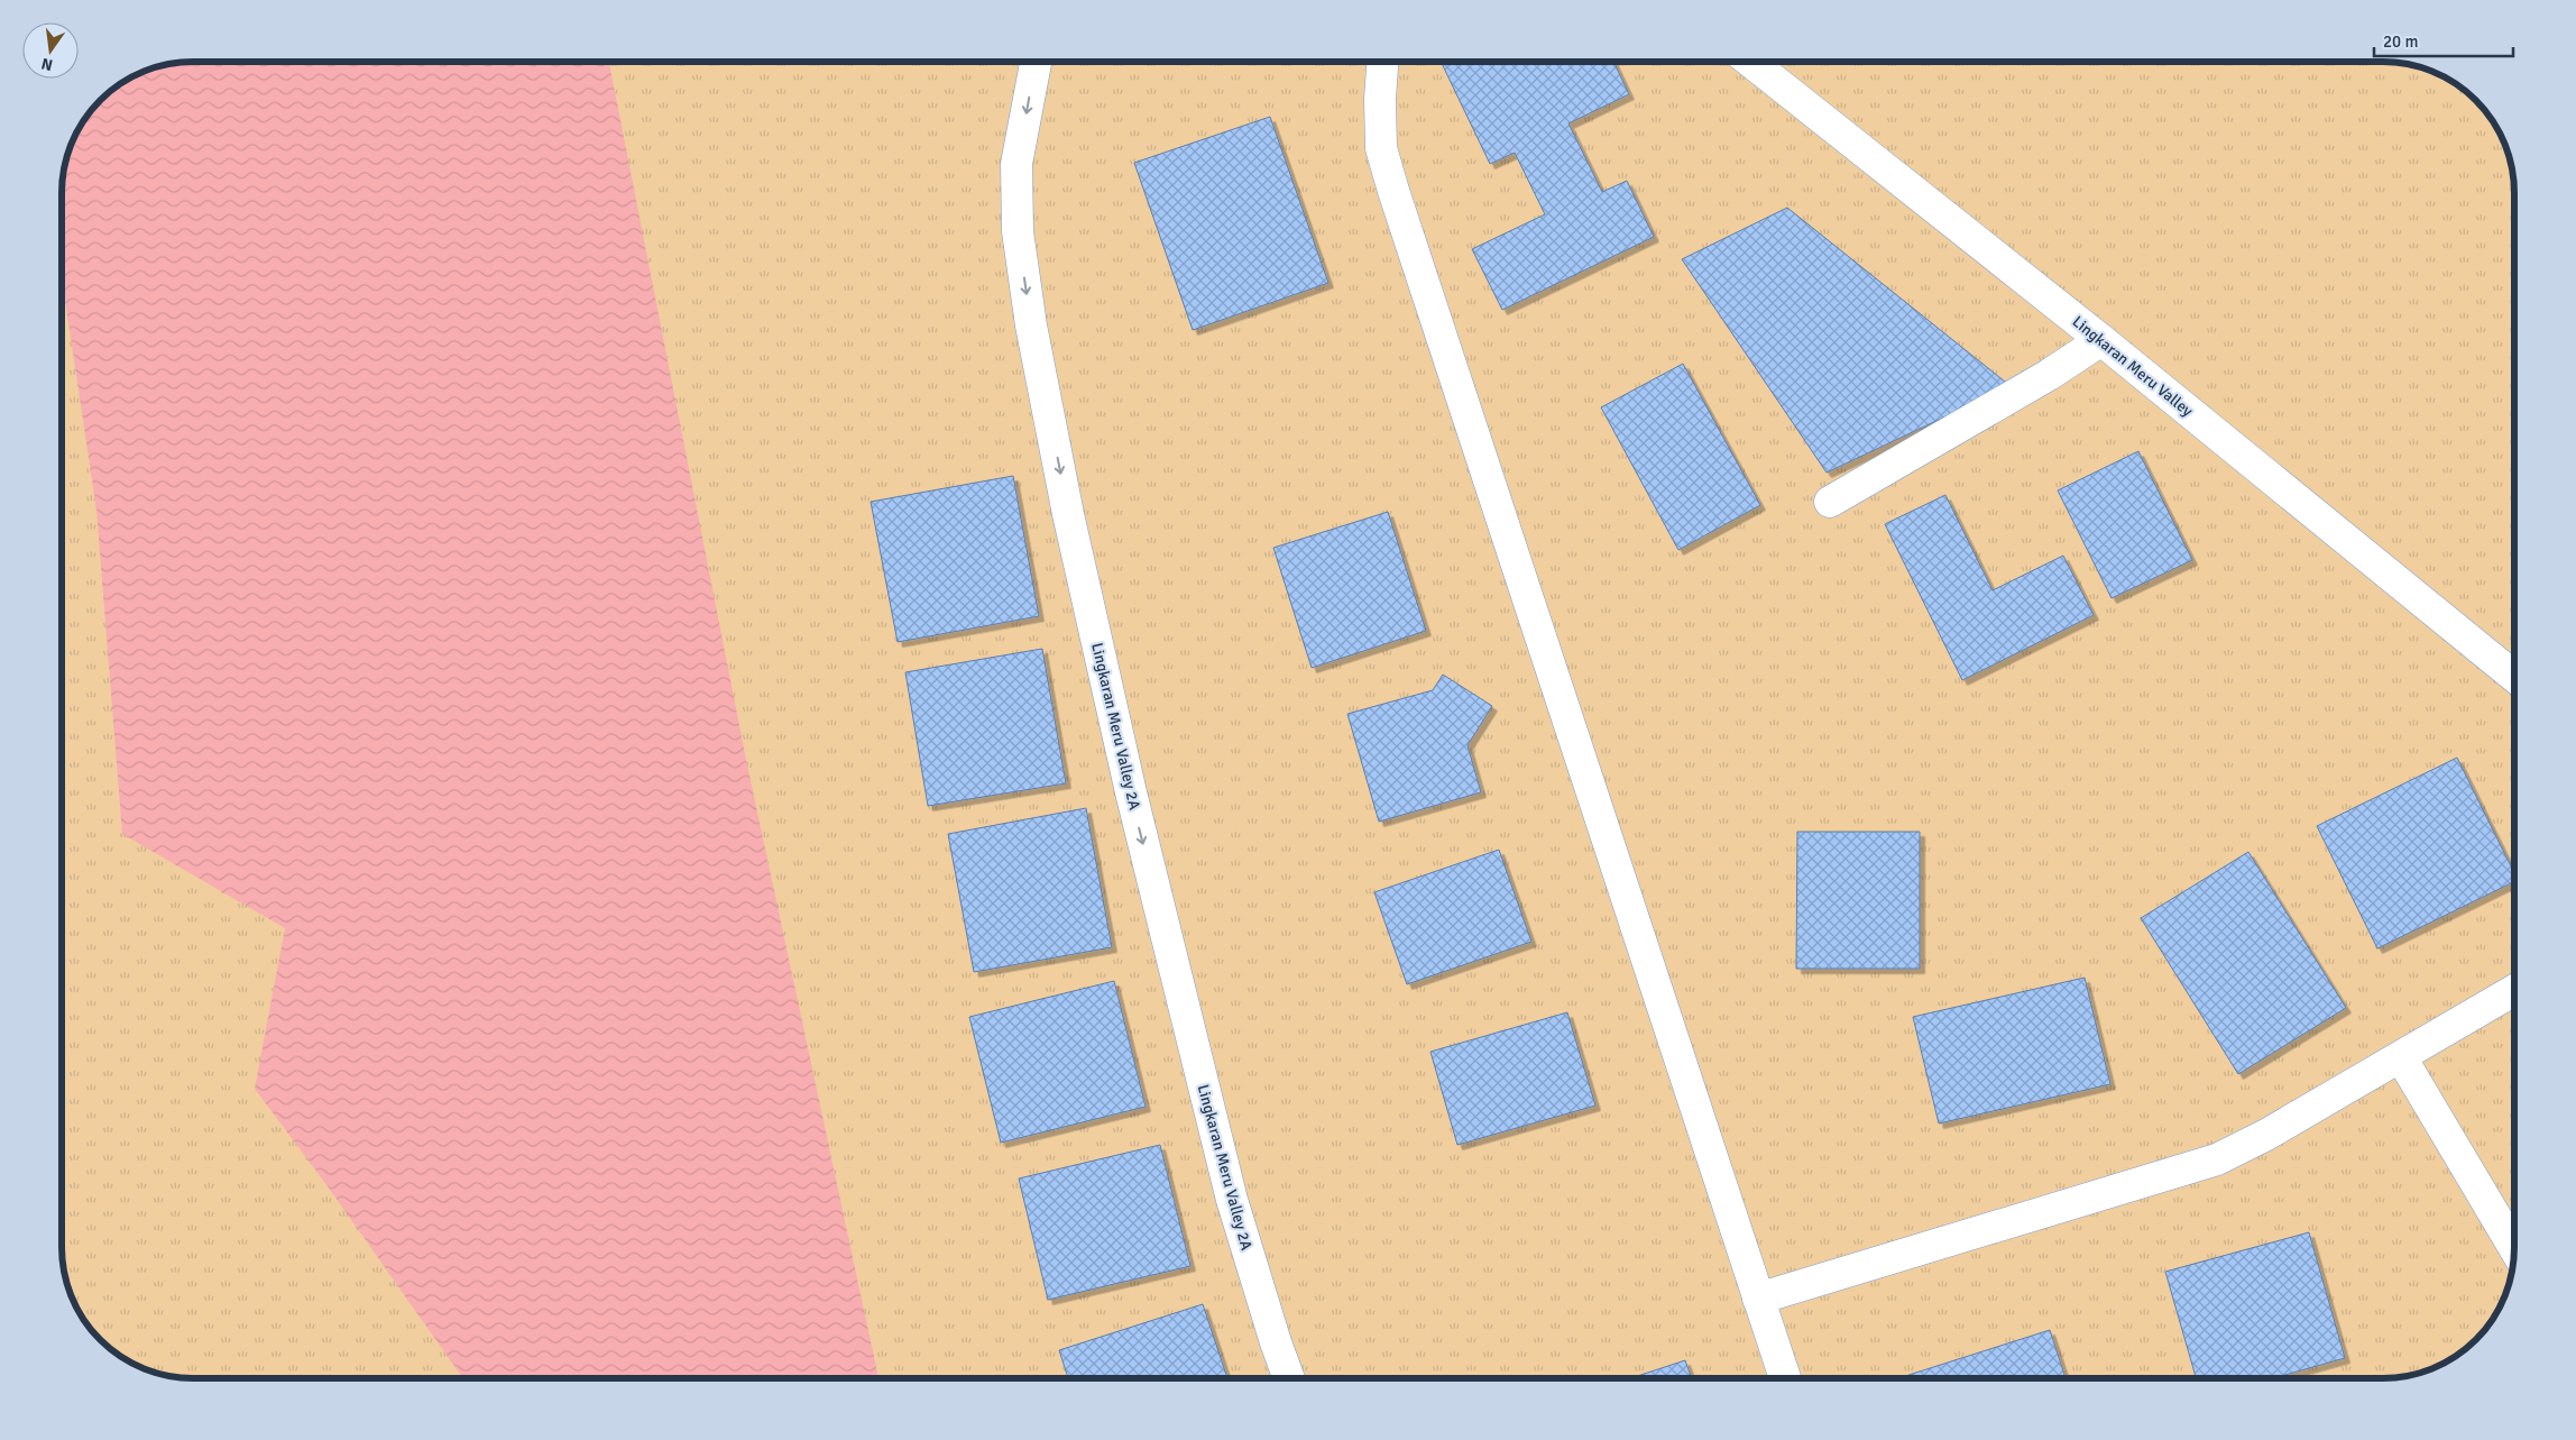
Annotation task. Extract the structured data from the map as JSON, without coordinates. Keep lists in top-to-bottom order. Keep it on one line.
{"streets":{"street":["Lingkaran Meru Valley","Lingkaran Meru Valley 2A"]},"one_way":["Lingkaran Meru Valley 2A"],"scale_bar":"20 m","north":"bottom"}
